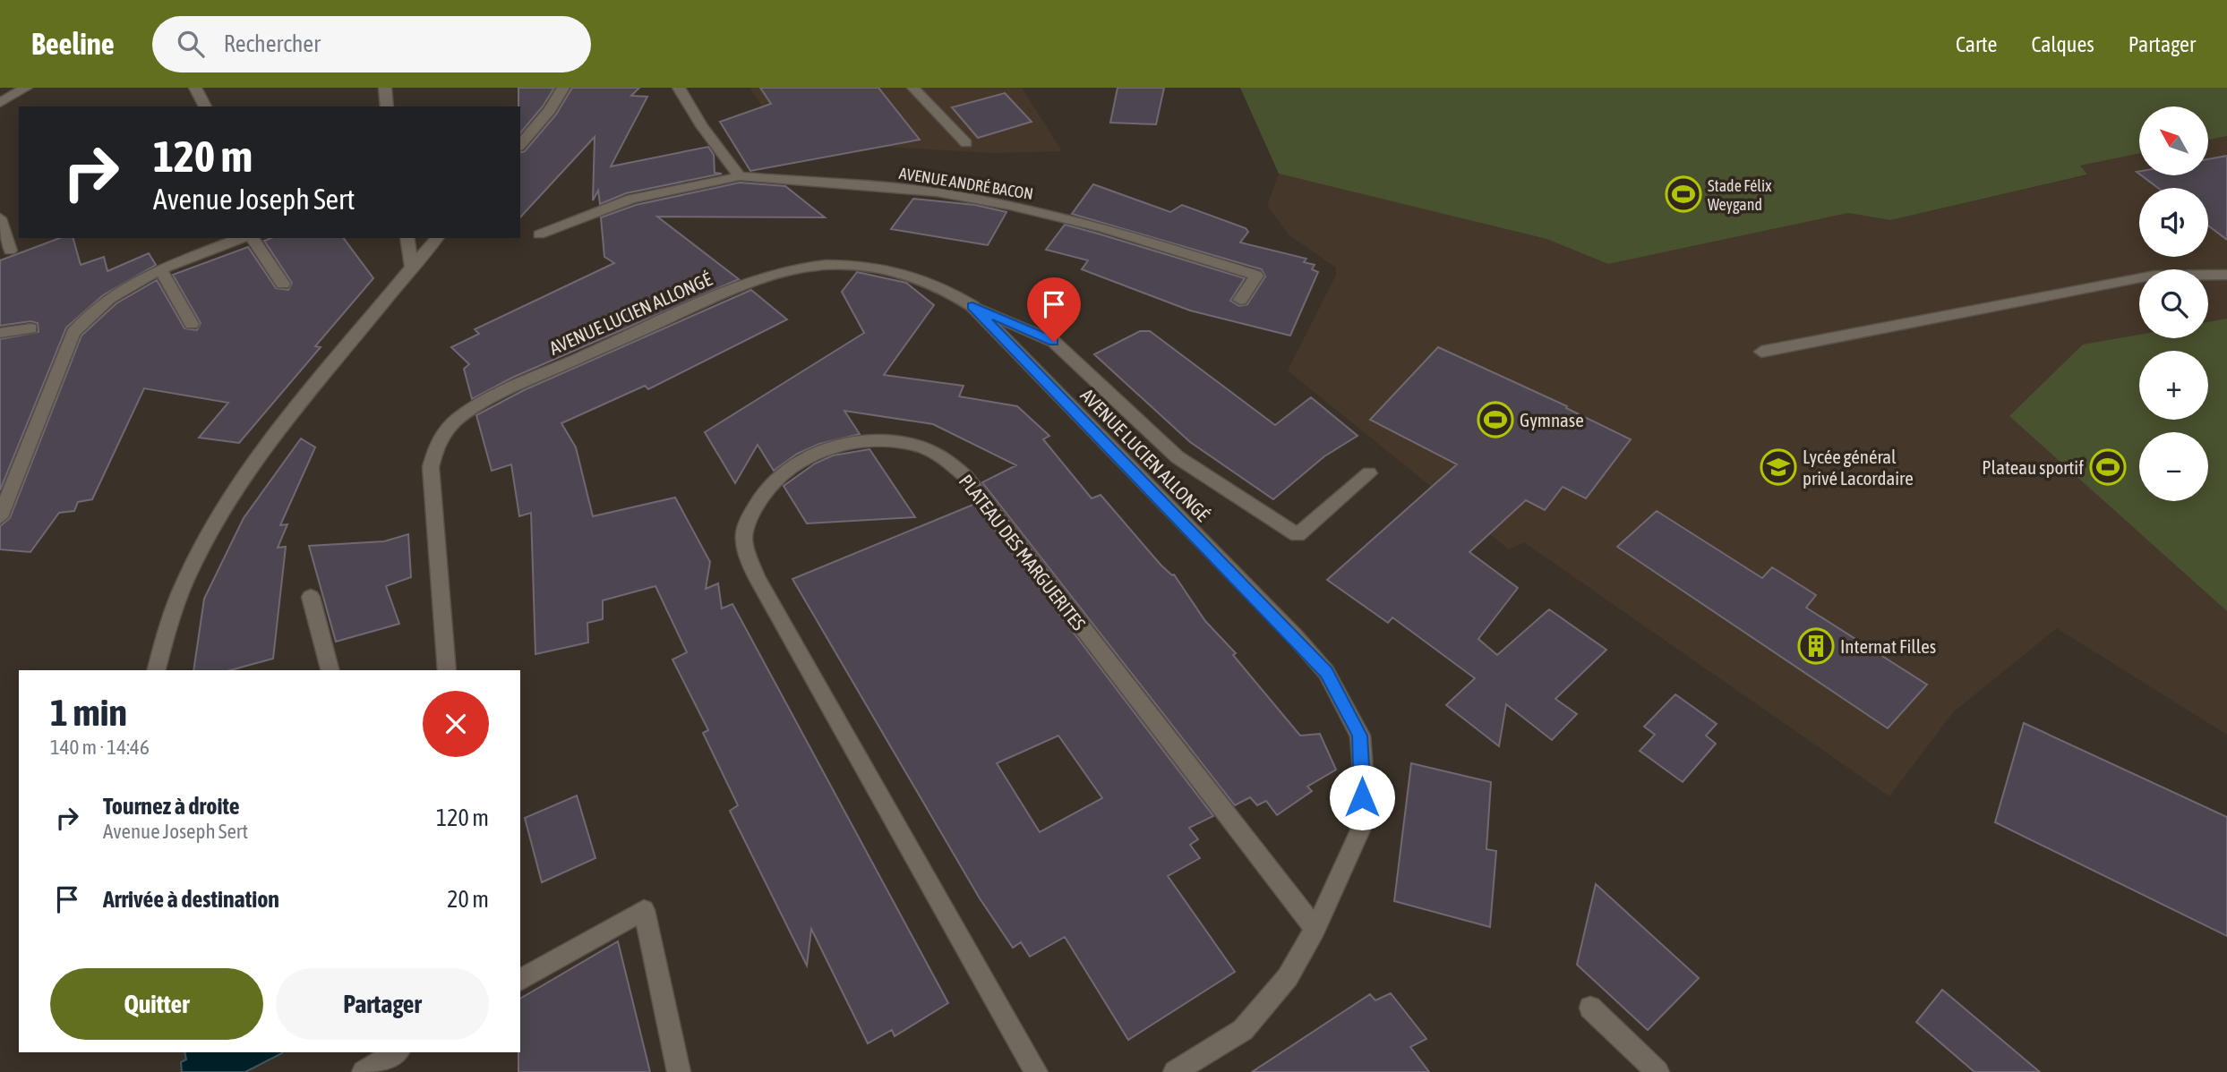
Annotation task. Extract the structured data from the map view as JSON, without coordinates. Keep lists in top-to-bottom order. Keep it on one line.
{"streets":{"street":["AVENUE ANDRÉ BACON","AVENUE LUCIEN ALLONGÉ","PLATEAU DES MARGUERITES"]},"crossings":[["AVENUE LUCIEN ALLONGÉ","PLATEAU DES MARGUERITES"]],"places":{"sports":["Stade Félix Weygand","Gymnase","Plateau sportif"],"school or university":["Lycée général privé Lacordaire"],"building":["Internat Filles"]},"north":"top left","page":{"header":"Beeline","search":"Rechercher","nav":["Carte","Calques","Partager"],"map_buttons":["+","−"],"turn":["120 m","Avenue Joseph Sert"],"heading":["1 min","140 m · 14:46"],"list":[{"name":"Tournez à droite","note":"Avenue Joseph Sert","value":"120 m"},{"name":"Arrivée à destination","value":"20 m"}],"buttons":["Quitter","Partager"]}}
